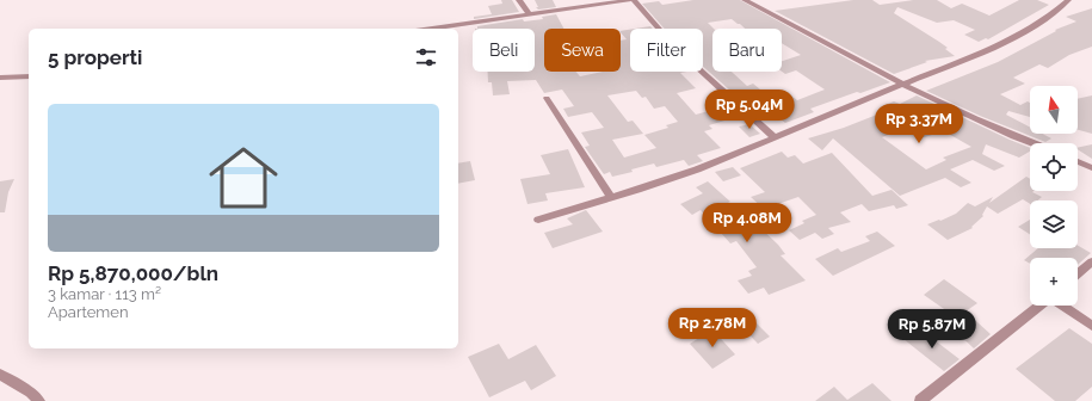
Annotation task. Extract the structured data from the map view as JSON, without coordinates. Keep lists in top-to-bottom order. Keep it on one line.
{"north":"top","page":{"chip":["Beli","Sewa","Filter","Baru"],"heading":"5 properti","map_buttons":"+","list":[{"name":"Rp 5,870,000/bln","note":"3 kamar · 113 m² · Apartemen"}],"price":["Rp 5.04M","Rp 3.37M","Rp 4.08M","Rp 2.78M","Rp 5.87M"]}}
